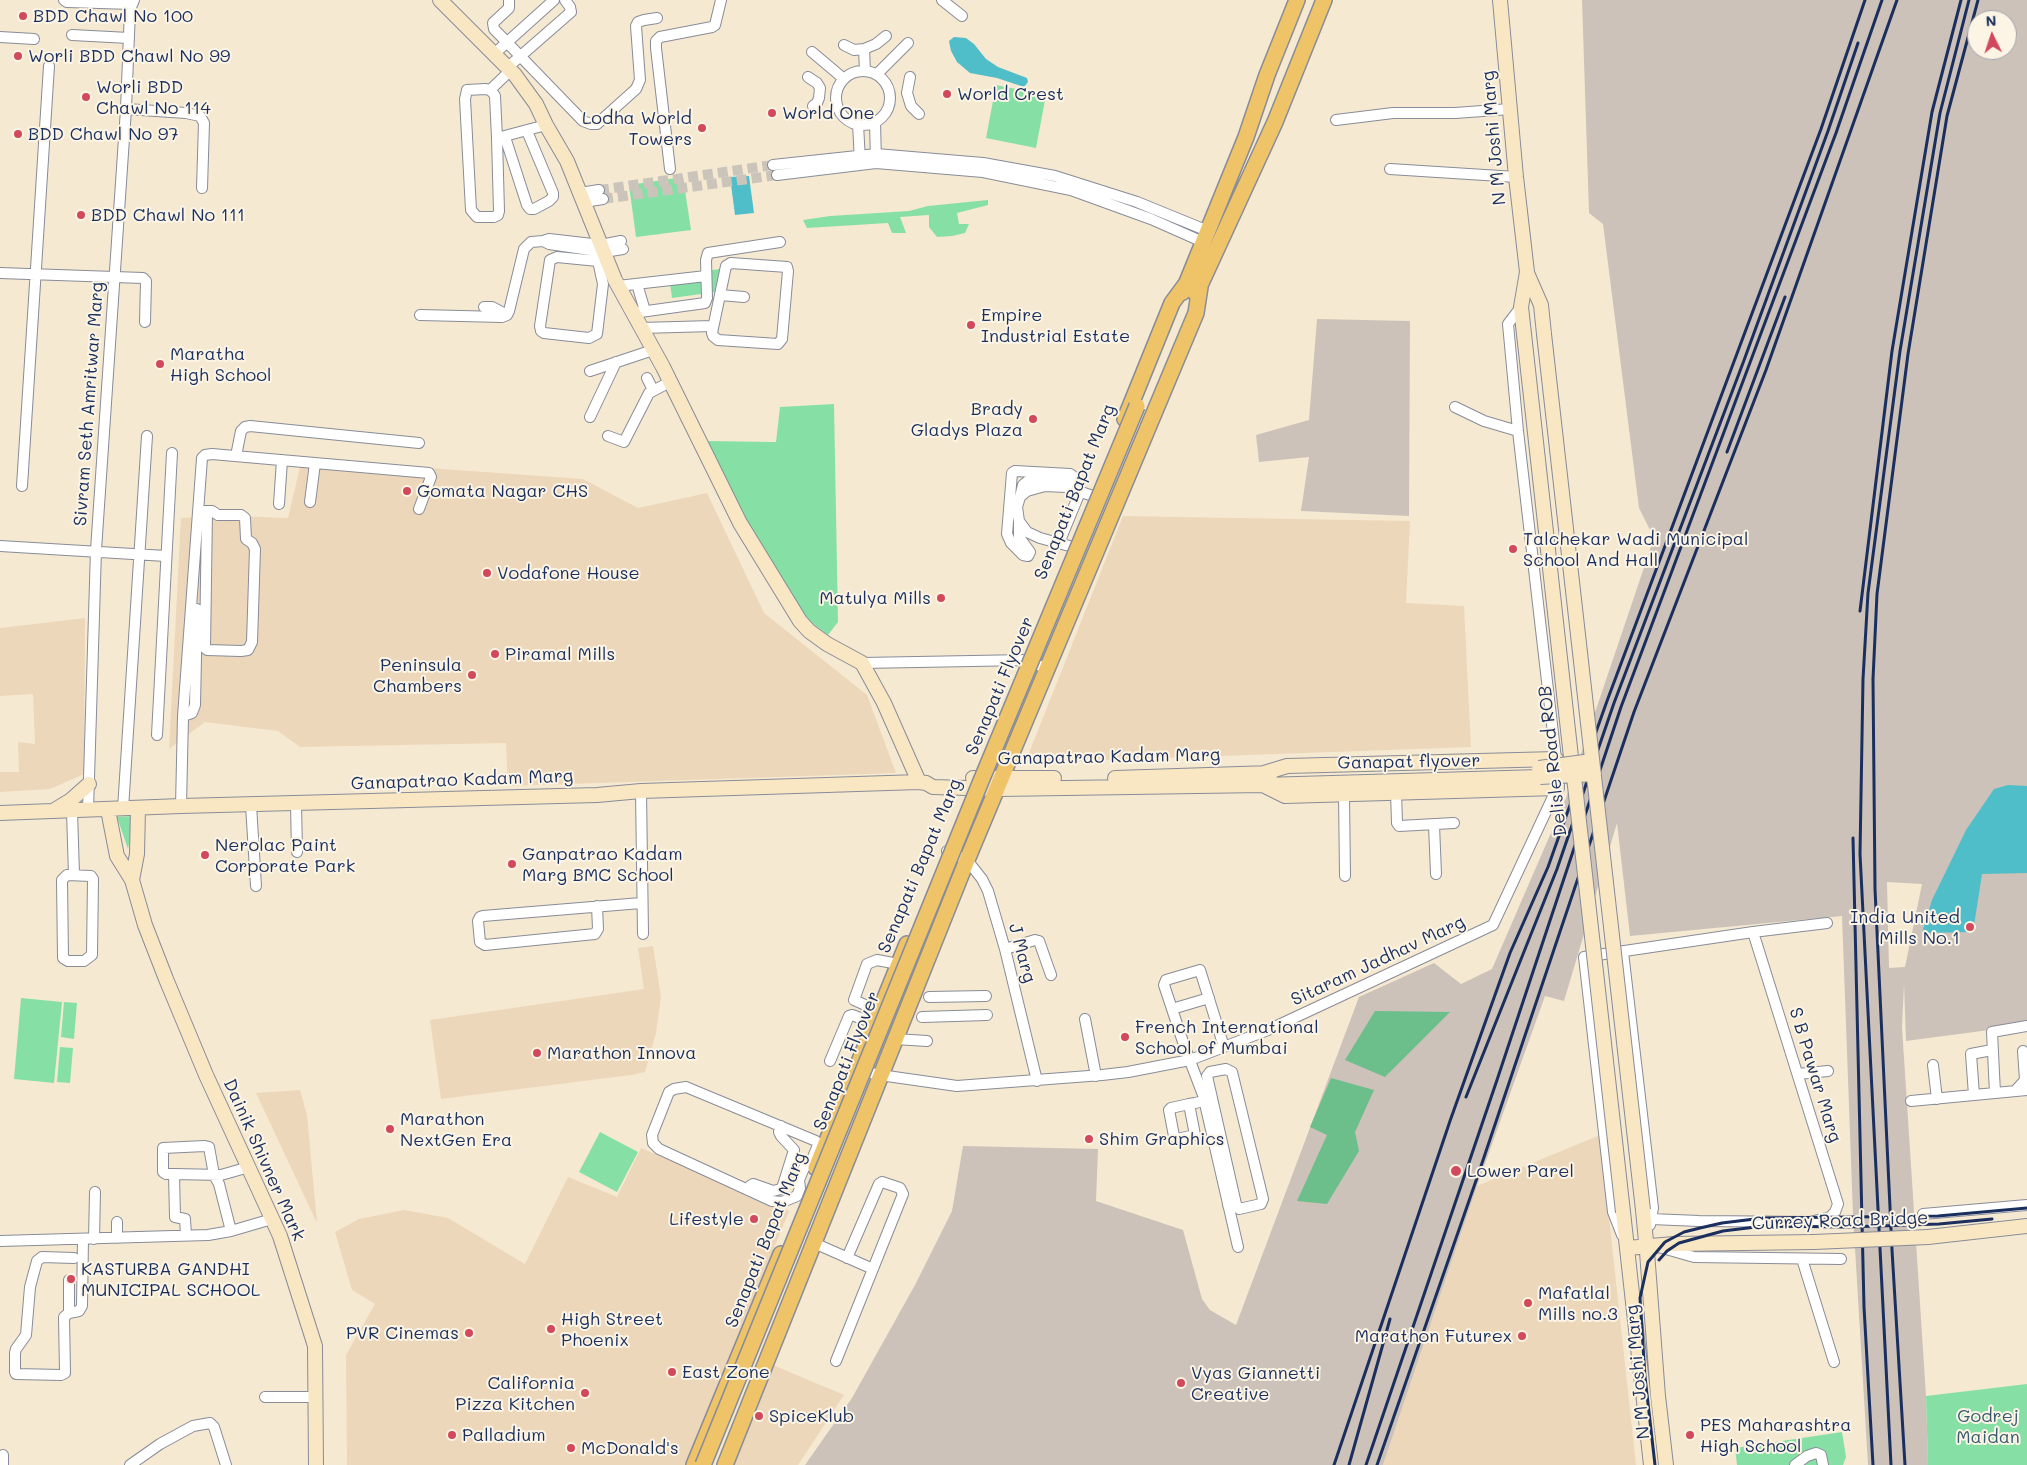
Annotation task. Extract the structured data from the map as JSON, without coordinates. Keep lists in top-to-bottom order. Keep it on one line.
{"streets":{"main road":["N M Joshi Marg","Senapati Bapat Marg","Senapati Flyover","Ganapatrao Kadam Marg","Delisle Road ROB","Ganapat flyover","Dainik Shivner Mark","Currey Road Bridge"],"street":["Sivram Seth Amritwar Marg","J Marg","Sitaram Jadhav Marg","S B Pawar Marg"]},"crossings":[["N M Joshi Marg","Delisle Road ROB"],["N M Joshi Marg","S B Pawar Marg"],["N M Joshi Marg","Currey Road Bridge"],["Sivram Seth Amritwar Marg","Ganapatrao Kadam Marg"],["Senapati Bapat Marg","Senapati Flyover"],["Senapati Bapat Marg","Ganapatrao Kadam Marg"],["Senapati Bapat Marg","J Marg"],["Senapati Bapat Marg","Sitaram Jadhav Marg"],["Ganapatrao Kadam Marg","Ganapat flyover"],["Delisle Road ROB","Ganapat flyover"],["Delisle Road ROB","Currey Road Bridge"],["J Marg","Sitaram Jadhav Marg"]],"parks":["Godrej Maidan"],"places":["BDD Chawl No 100","Worli BDD Chawl No 99","World Crest","Worli BDD Chawl No 114","World One","Lodha World Towers","BDD Chawl No 97","BDD Chawl No 111","Empire Industrial Estate","Maratha High School","Brady Gladys Plaza","Gomata Nagar CHS","Talchekar Wadi Municipal School And Hall","Vodafone House","Matulya Mills","Piramal Mills","Peninsula Chambers","Nerolac Paint Corporate Park","Ganpatrao Kadam Marg BMC School","India United Mills No.1","French International School of Mumbai","Marathon Innova","Marathon NextGen Era","Shim Graphics","Lower Parel","Lifestyle","KASTURBA GANDHI MUNICIPAL SCHOOL","Mafatlal Mills no.3","High Street Phoenix","PVR Cinemas","Marathon Futurex","East Zone","Vyas Giannetti Creative","California Pizza Kitchen","SpiceKlub","Palladium","PES Maharashtra High School","McDonald's"],"north":"top"}
